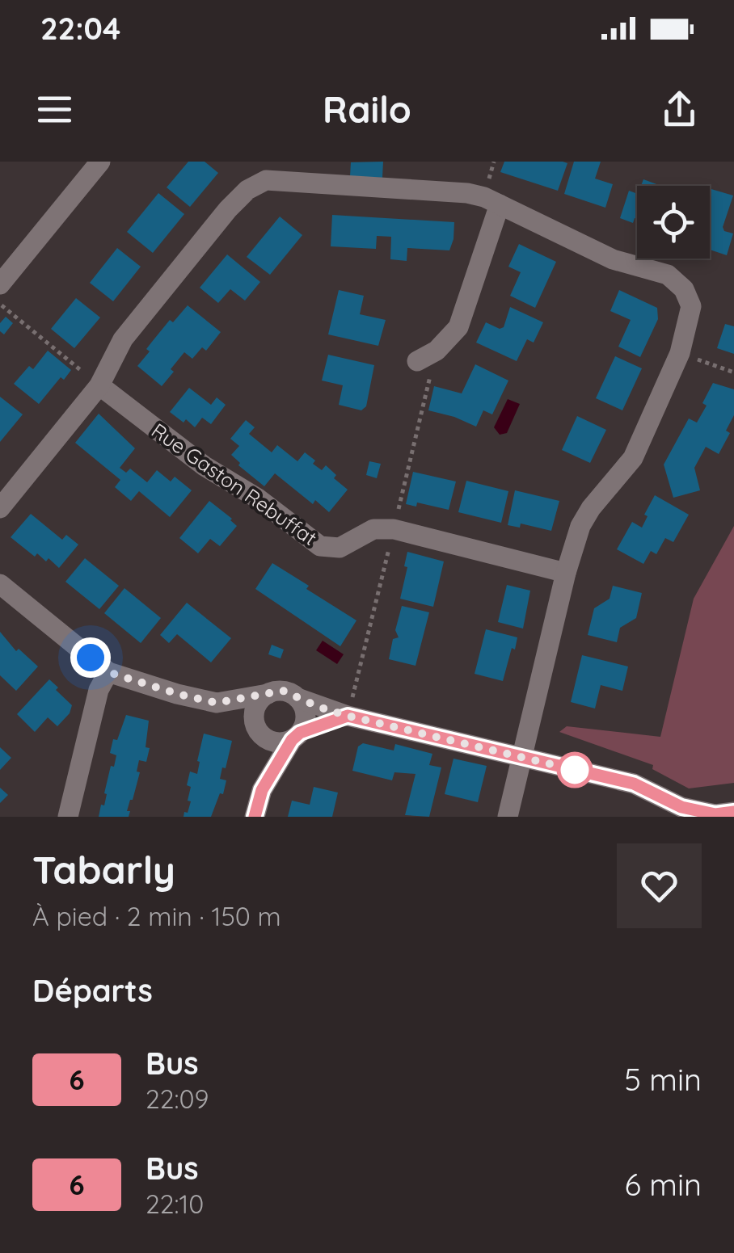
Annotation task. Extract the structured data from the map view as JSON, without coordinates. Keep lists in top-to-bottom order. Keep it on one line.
{"streets":{"street":["Rue Gaston Rebuffat"]},"lines":["bus line 6"],"page":{"status":"22:04","header":"Railo","heading":[["Tabarly","À pied · 2 min · 150 m"],"Départs"],"list":[{"mark":"6","name":"Bus","note":"22:09","value":"5 min"},{"mark":"6","name":"Bus","note":"22:10","value":"6 min"}]}}
